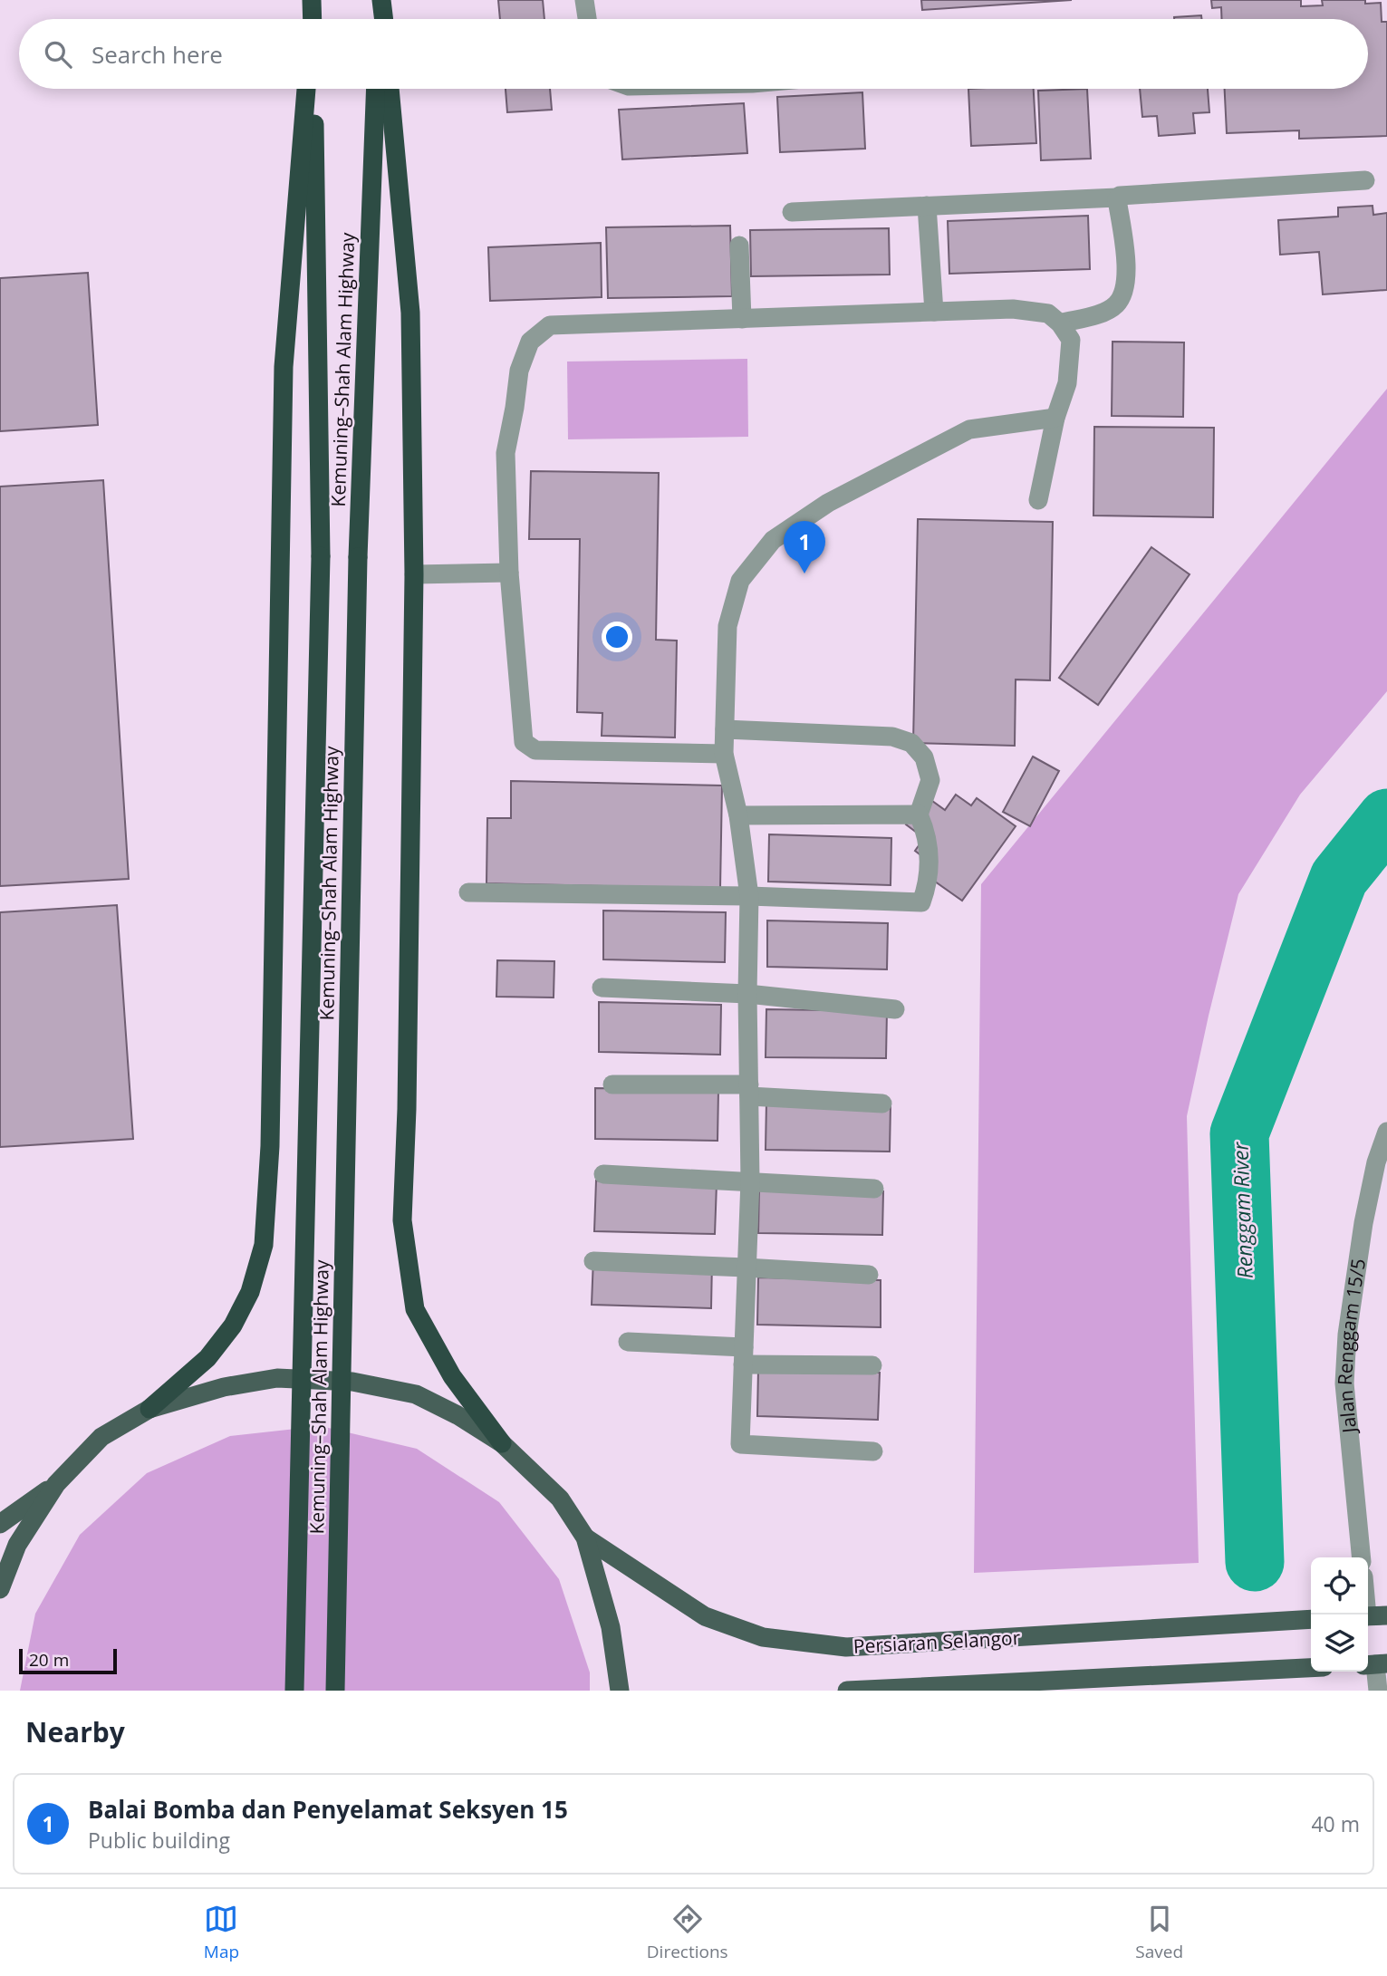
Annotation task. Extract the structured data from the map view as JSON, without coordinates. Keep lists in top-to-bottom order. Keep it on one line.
{"streets":{"highway":["Kemuning–Shah Alam Highway"],"main road":["Persiaran Selangor"],"street":["Jalan Renggam 15/5"]},"water":["Renggam River"],"scale_bar":"20 m","page":{"search":"Search here","pins":"1","scale":"20 m","heading":"Nearby","list":[{"mark":"1","name":"Balai Bomba dan Penyelamat Seksyen 15","note":"Public building","value":"40 m"}],"nav":["Map","Directions","Saved"]}}
